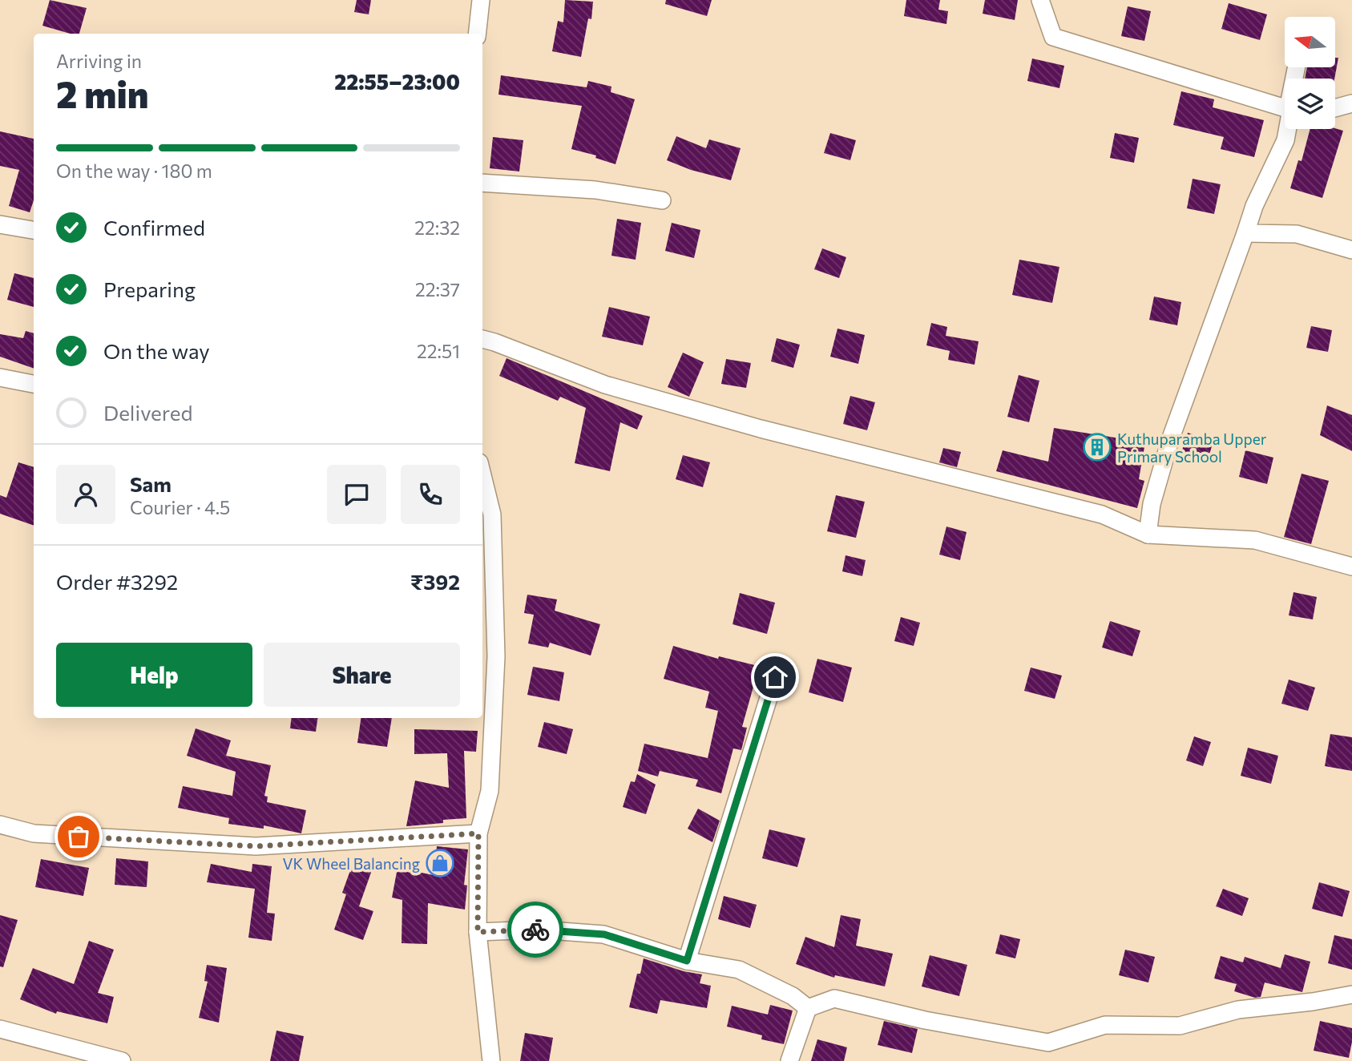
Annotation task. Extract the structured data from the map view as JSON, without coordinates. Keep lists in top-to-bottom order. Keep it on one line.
{"places":{"building":["Kuthuparamba Upper Primary School"],"shop":["VK Wheel Balancing"]},"north":"left","page":{"heading":["2 min","Arriving in","22:55–23:00"],"panel":["Sam","Courier · 4.5","Order #3292","₹392"],"bar":"On the way · 180 m","list":[["Confirmed","22:32"],["Preparing","22:37"],["On the way","22:51"],"Delivered"],"buttons":["Help","Share"]}}
